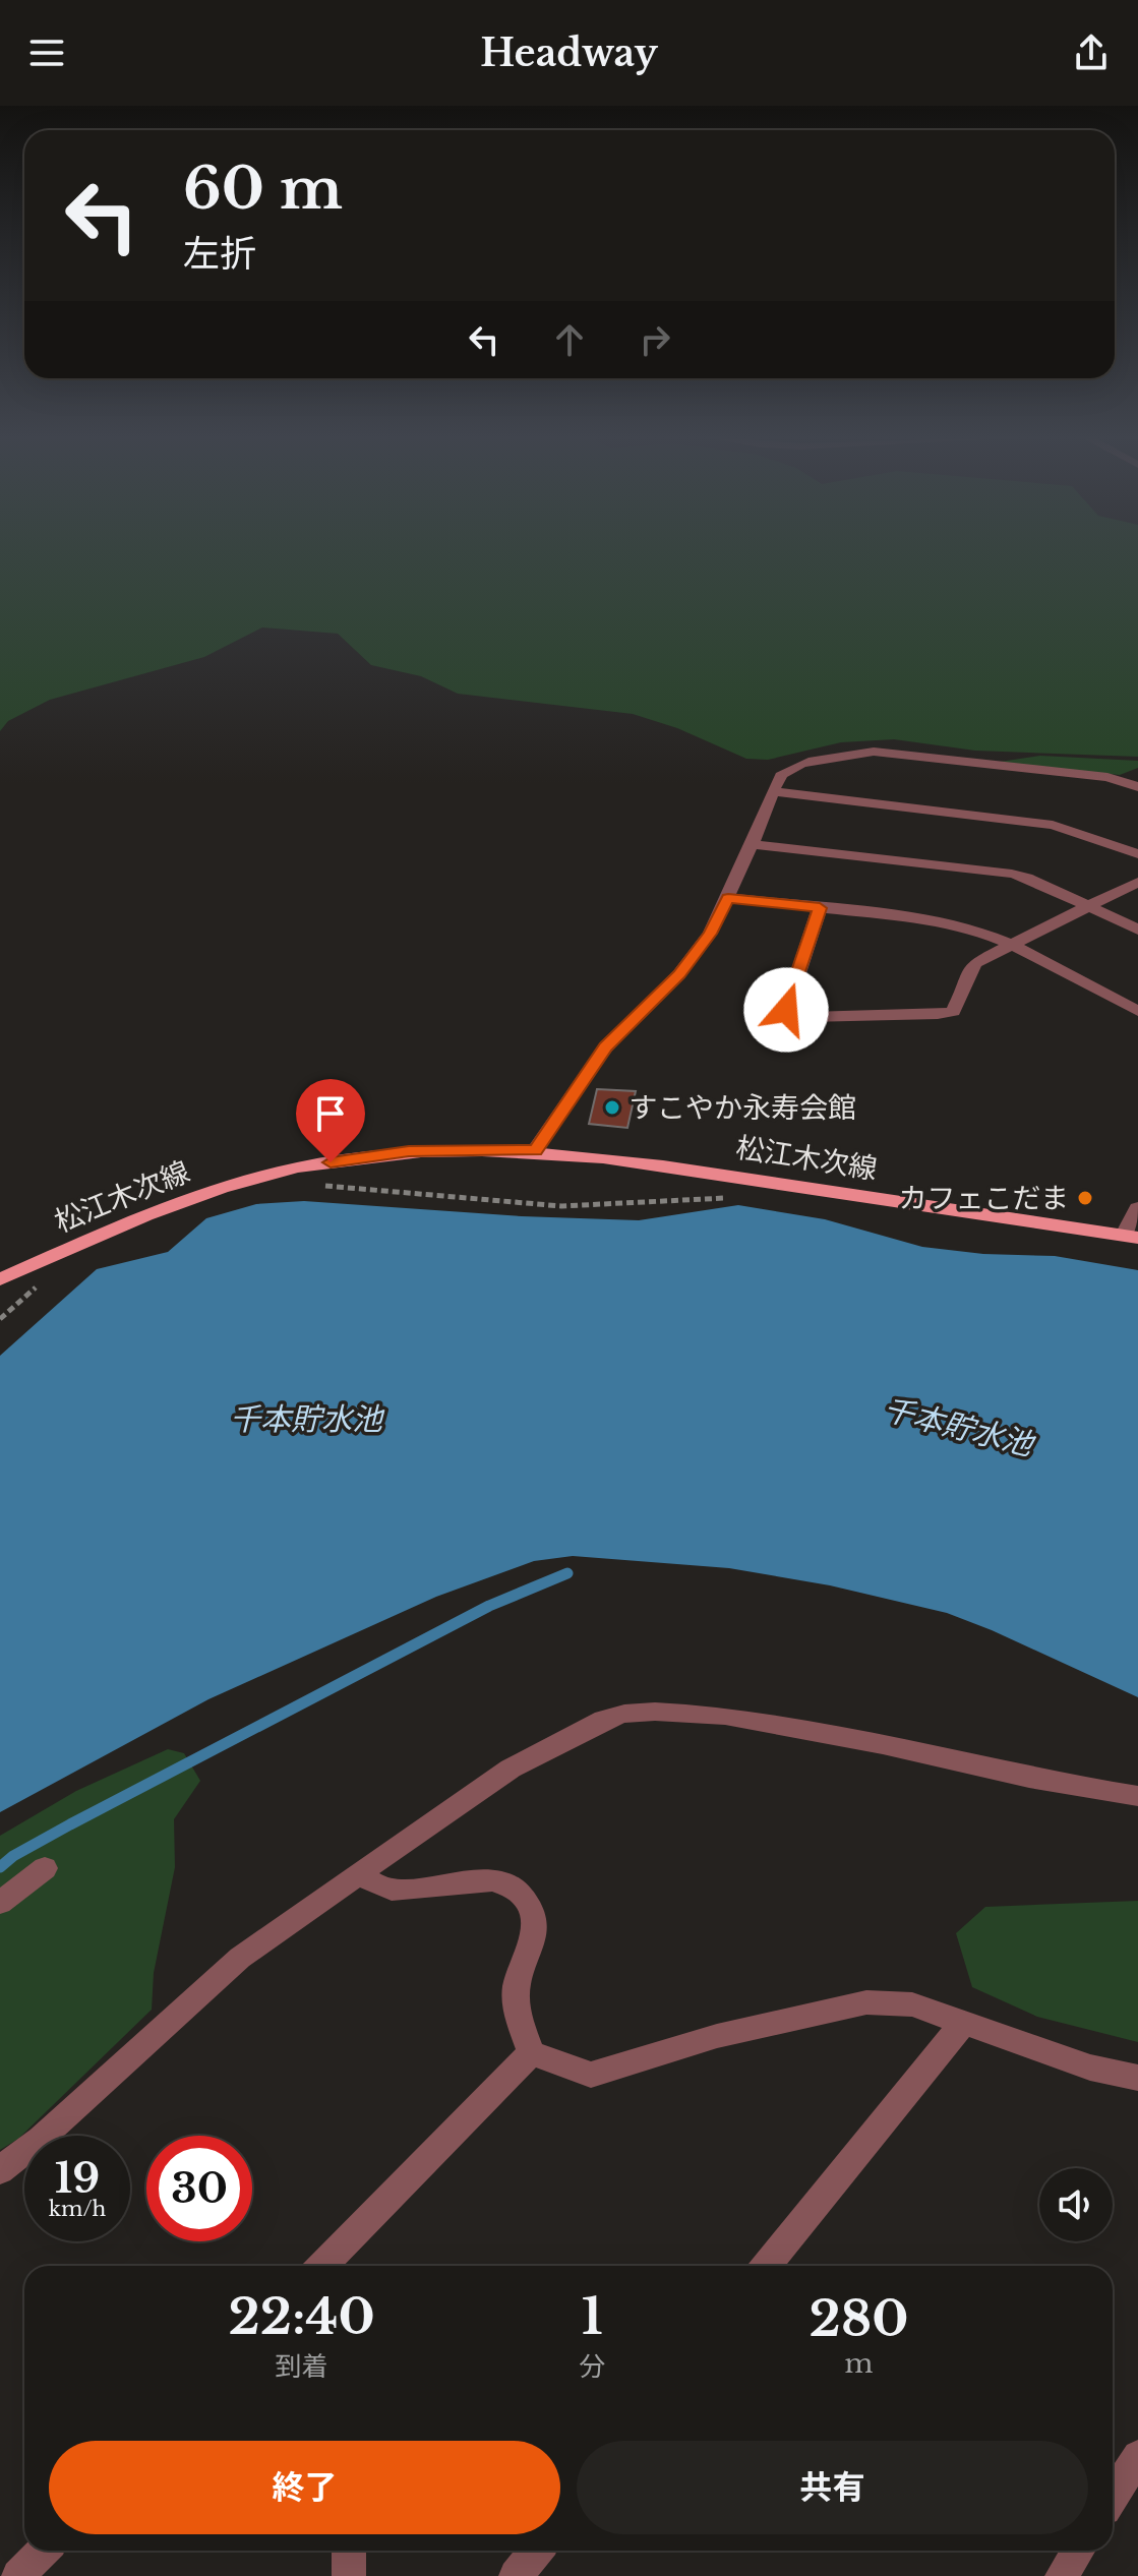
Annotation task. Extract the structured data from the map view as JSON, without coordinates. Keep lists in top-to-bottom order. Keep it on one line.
{"streets":{"main road":["松江木次線"]},"water":["千本貯水池"],"places":["すこやか永寿会館","カフェこだま"],"page":{"header":"Headway","turn":["60 m","左折"],"speed":"19 km/h","limit":"30","eta":["22:40","到着","1","分","280","m"],"buttons":["終了","共有"]}}
